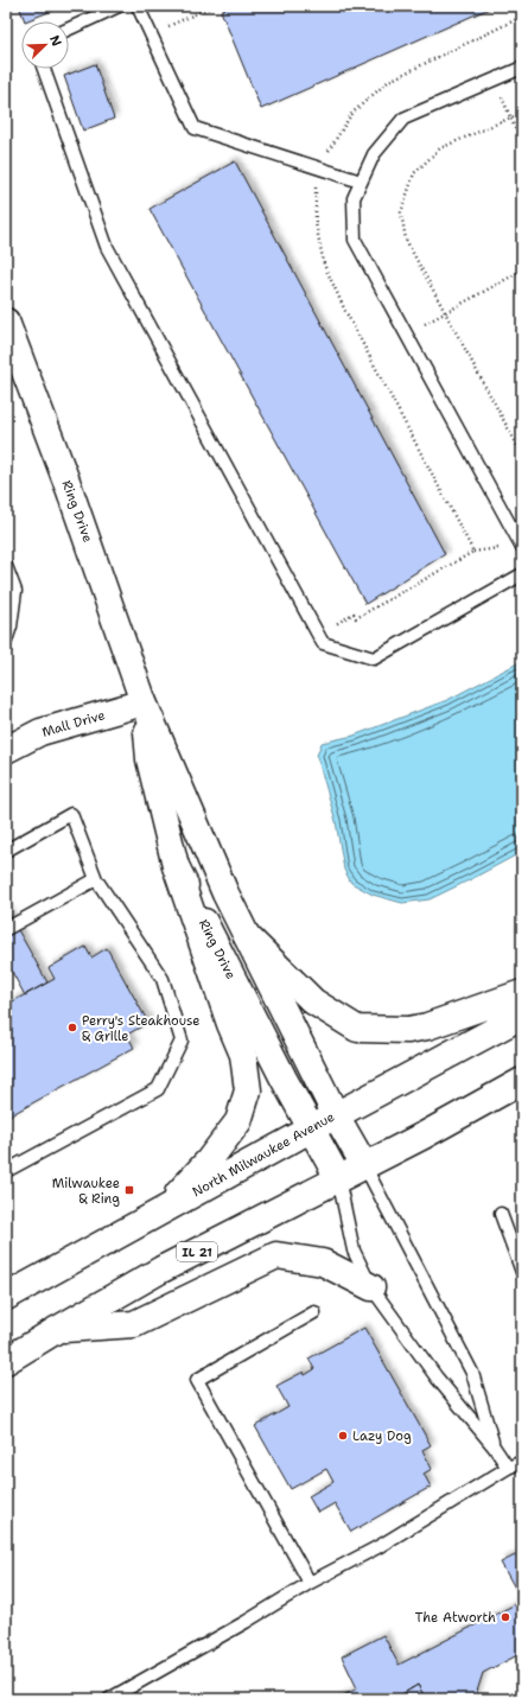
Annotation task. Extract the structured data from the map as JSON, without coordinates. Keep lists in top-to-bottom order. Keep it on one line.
{"streets":{"main road":["Ring Drive","Mall Drive","North Milwaukee Avenue","IL 21"]},"crossings":[["Ring Drive","Mall Drive"],["Ring Drive","North Milwaukee Avenue"],["Ring Drive","IL 21"]],"places":{"other":["Perry's Steakhouse & Grille","Lazy Dog","The Atworth"],"transit":["Milwaukee & Ring"]},"north":"top right"}
